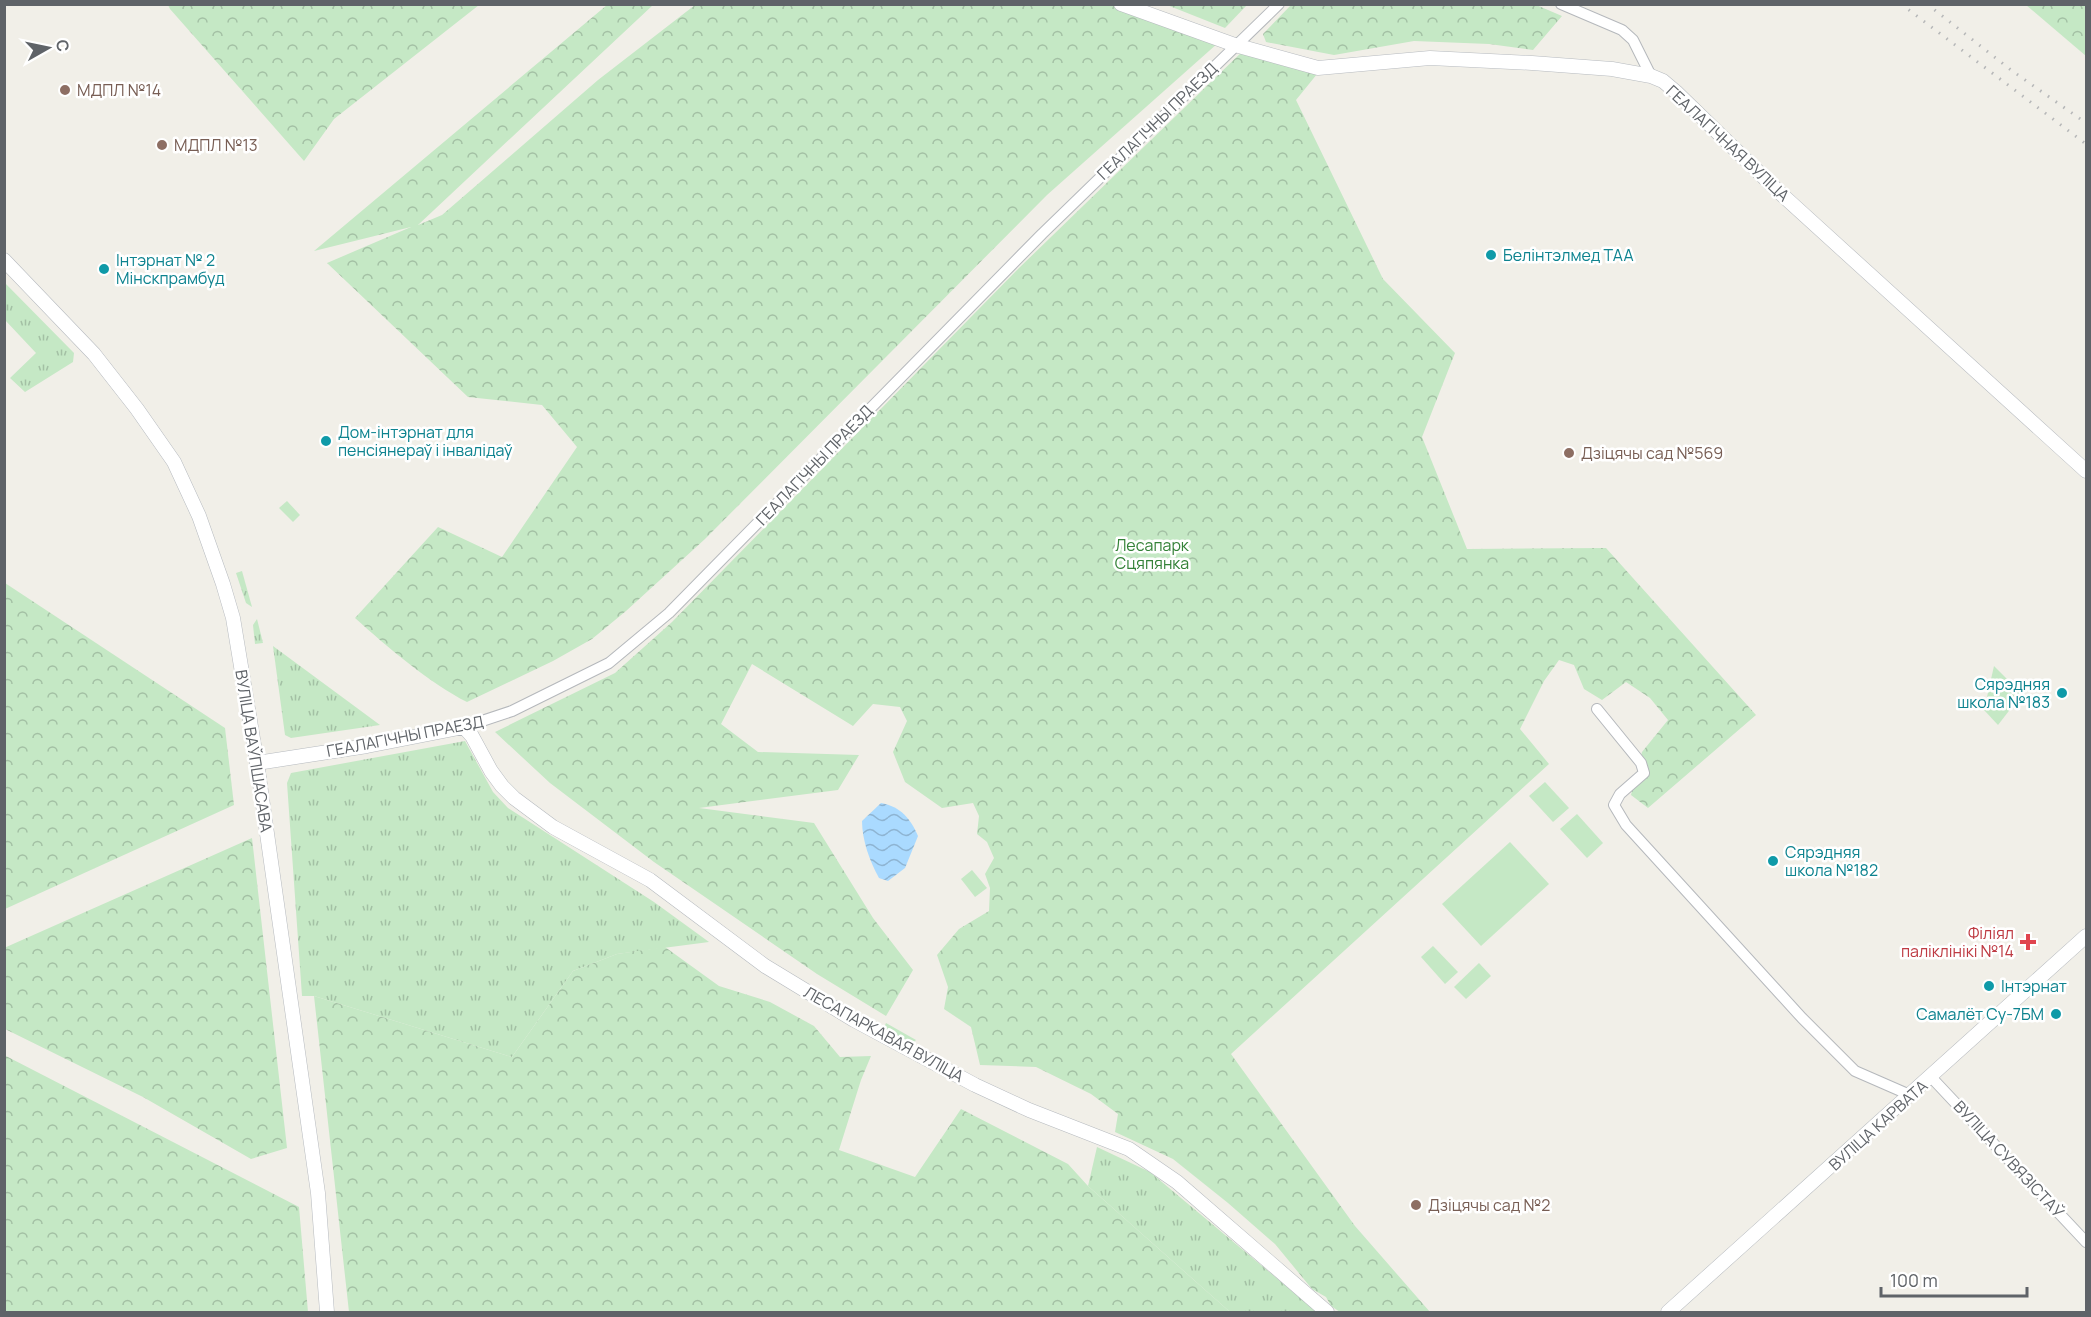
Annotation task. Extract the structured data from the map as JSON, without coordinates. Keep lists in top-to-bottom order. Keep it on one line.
{"streets":{"street":["ГЕАЛАГІЧНЫ ПРАЕЗД","ГЕАЛАГІЧНАЯ ВУЛІЦА","ВУЛІЦА ВАЎПШАСАВА","ЛЕСАПАРКАВАЯ ВУЛІЦА","ВУЛІЦА КАРВАТА","ВУЛІЦА СУВЯЗІСТАЎ"]},"crossings":[["ГЕАЛАГІЧНЫ ПРАЕЗД","ГЕАЛАГІЧНАЯ ВУЛІЦА"],["ГЕАЛАГІЧНЫ ПРАЕЗД","ВУЛІЦА ВАЎПШАСАВА"],["ГЕАЛАГІЧНЫ ПРАЕЗД","ЛЕСАПАРКАВАЯ ВУЛІЦА"],["ВУЛІЦА КАРВАТА","ВУЛІЦА СУВЯЗІСТАЎ"]],"parks":["Лесапарк Сцяпянка"],"places":{"other":["МДПЛ №14","МДПЛ №13","Белінтэлмед ТАА","Інтэрнат № 2 Мінскпрамбуд","Дом-інтэрнат для пенсіянераў і інвалідаў","Дзіцячы сад №569","Сярэдняя школа №183","Сярэдняя школа №182","Інтэрнат","Самалёт Су-7БМ","Дзіцячы сад №2"],"health":["Філіял паліклінікі №14"]},"scale_bar":"100 m","north":"right"}
